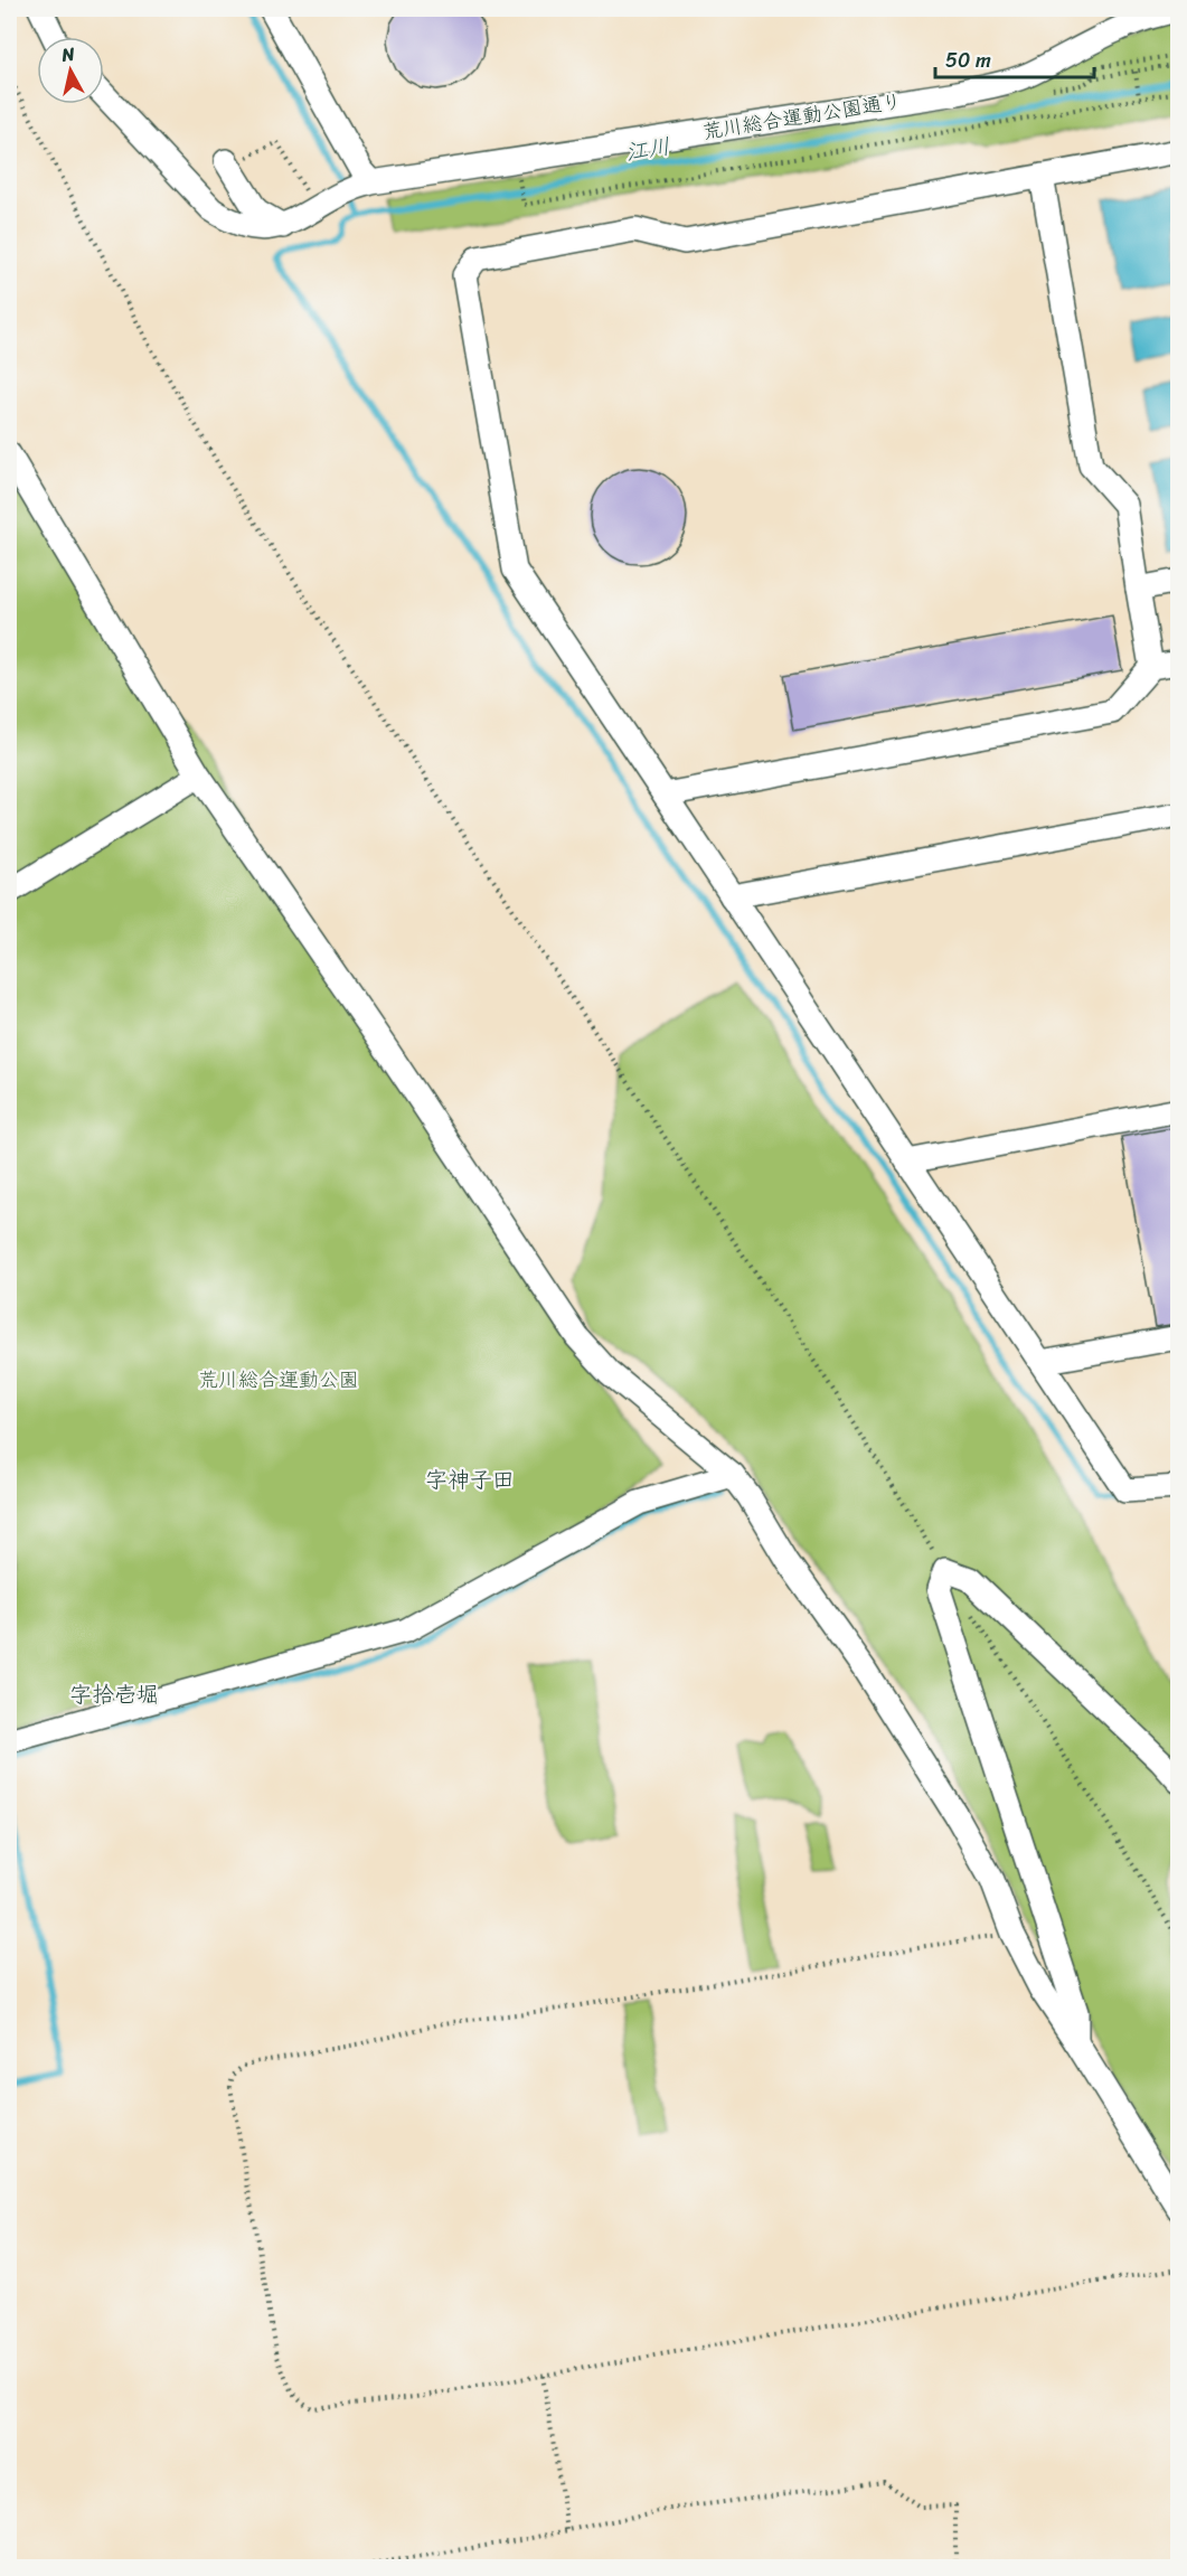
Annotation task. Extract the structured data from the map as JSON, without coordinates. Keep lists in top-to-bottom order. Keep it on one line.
{"streets":{"street":["荒川総合運動公園通り"]},"districts":["字神子田","字拾壱堀"],"water":["江川"],"parks":["荒川総合運動公園"],"scale_bar":"50 m","north":"top"}
